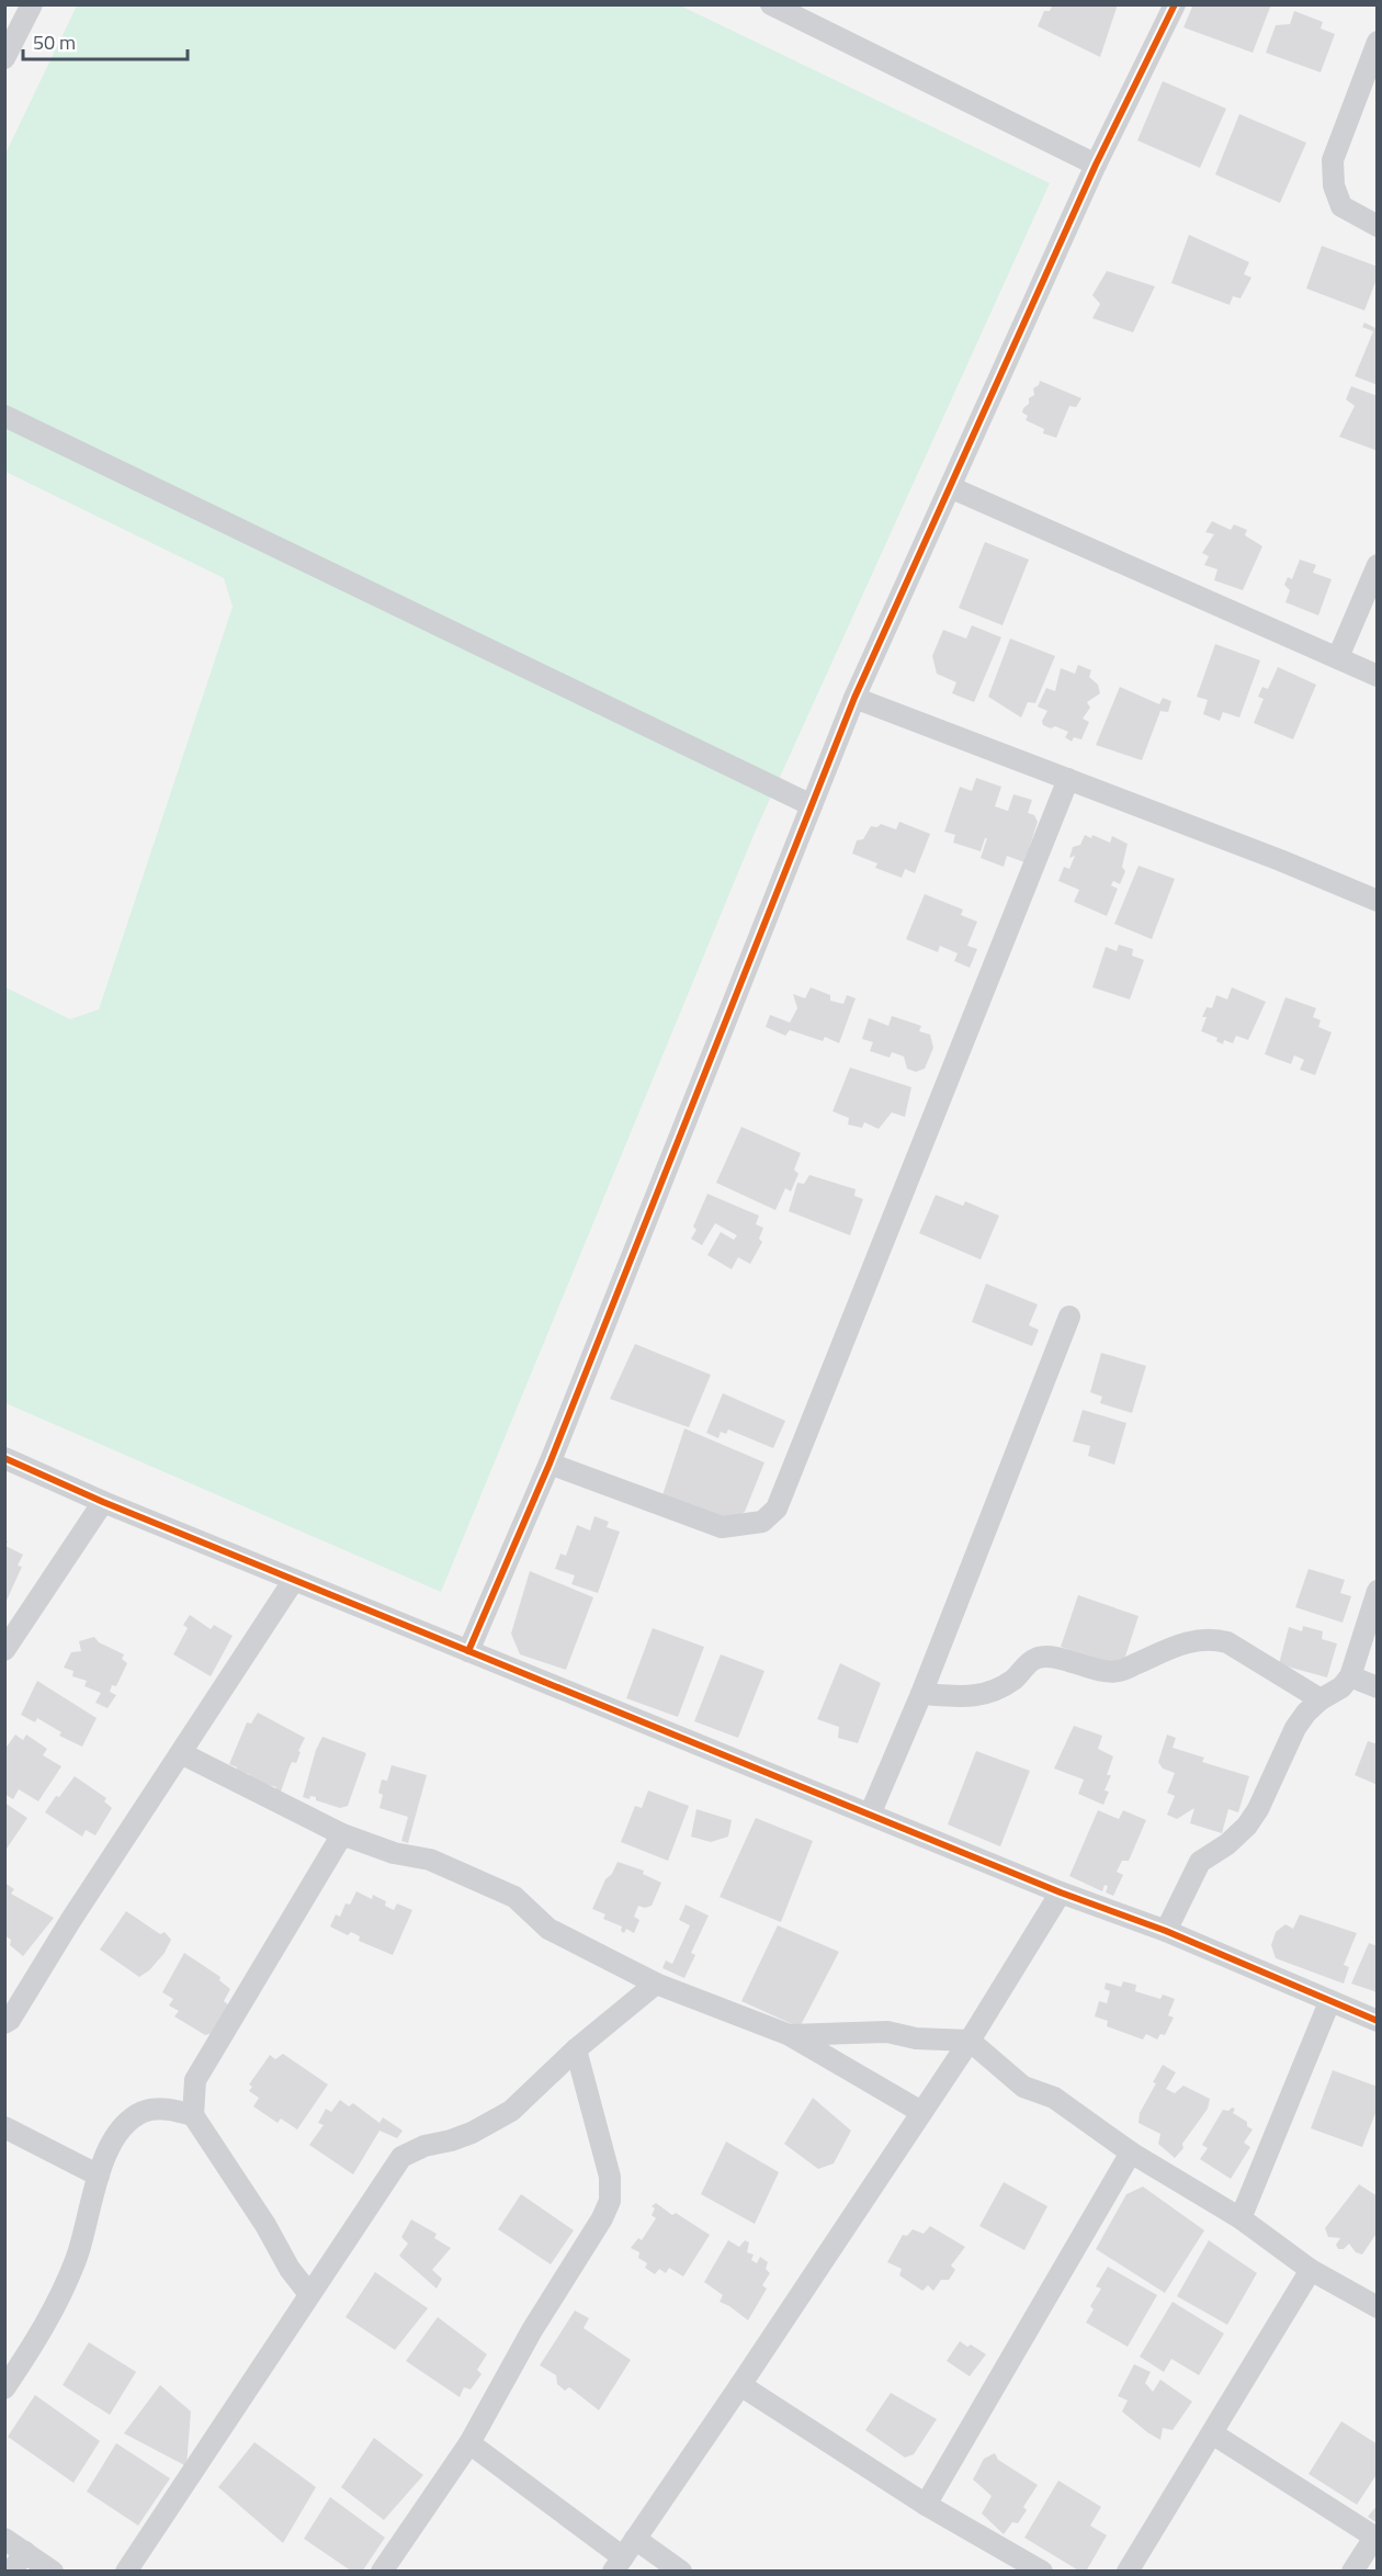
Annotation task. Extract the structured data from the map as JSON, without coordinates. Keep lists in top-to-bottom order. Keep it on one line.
{"scale_bar":"50 m"}
